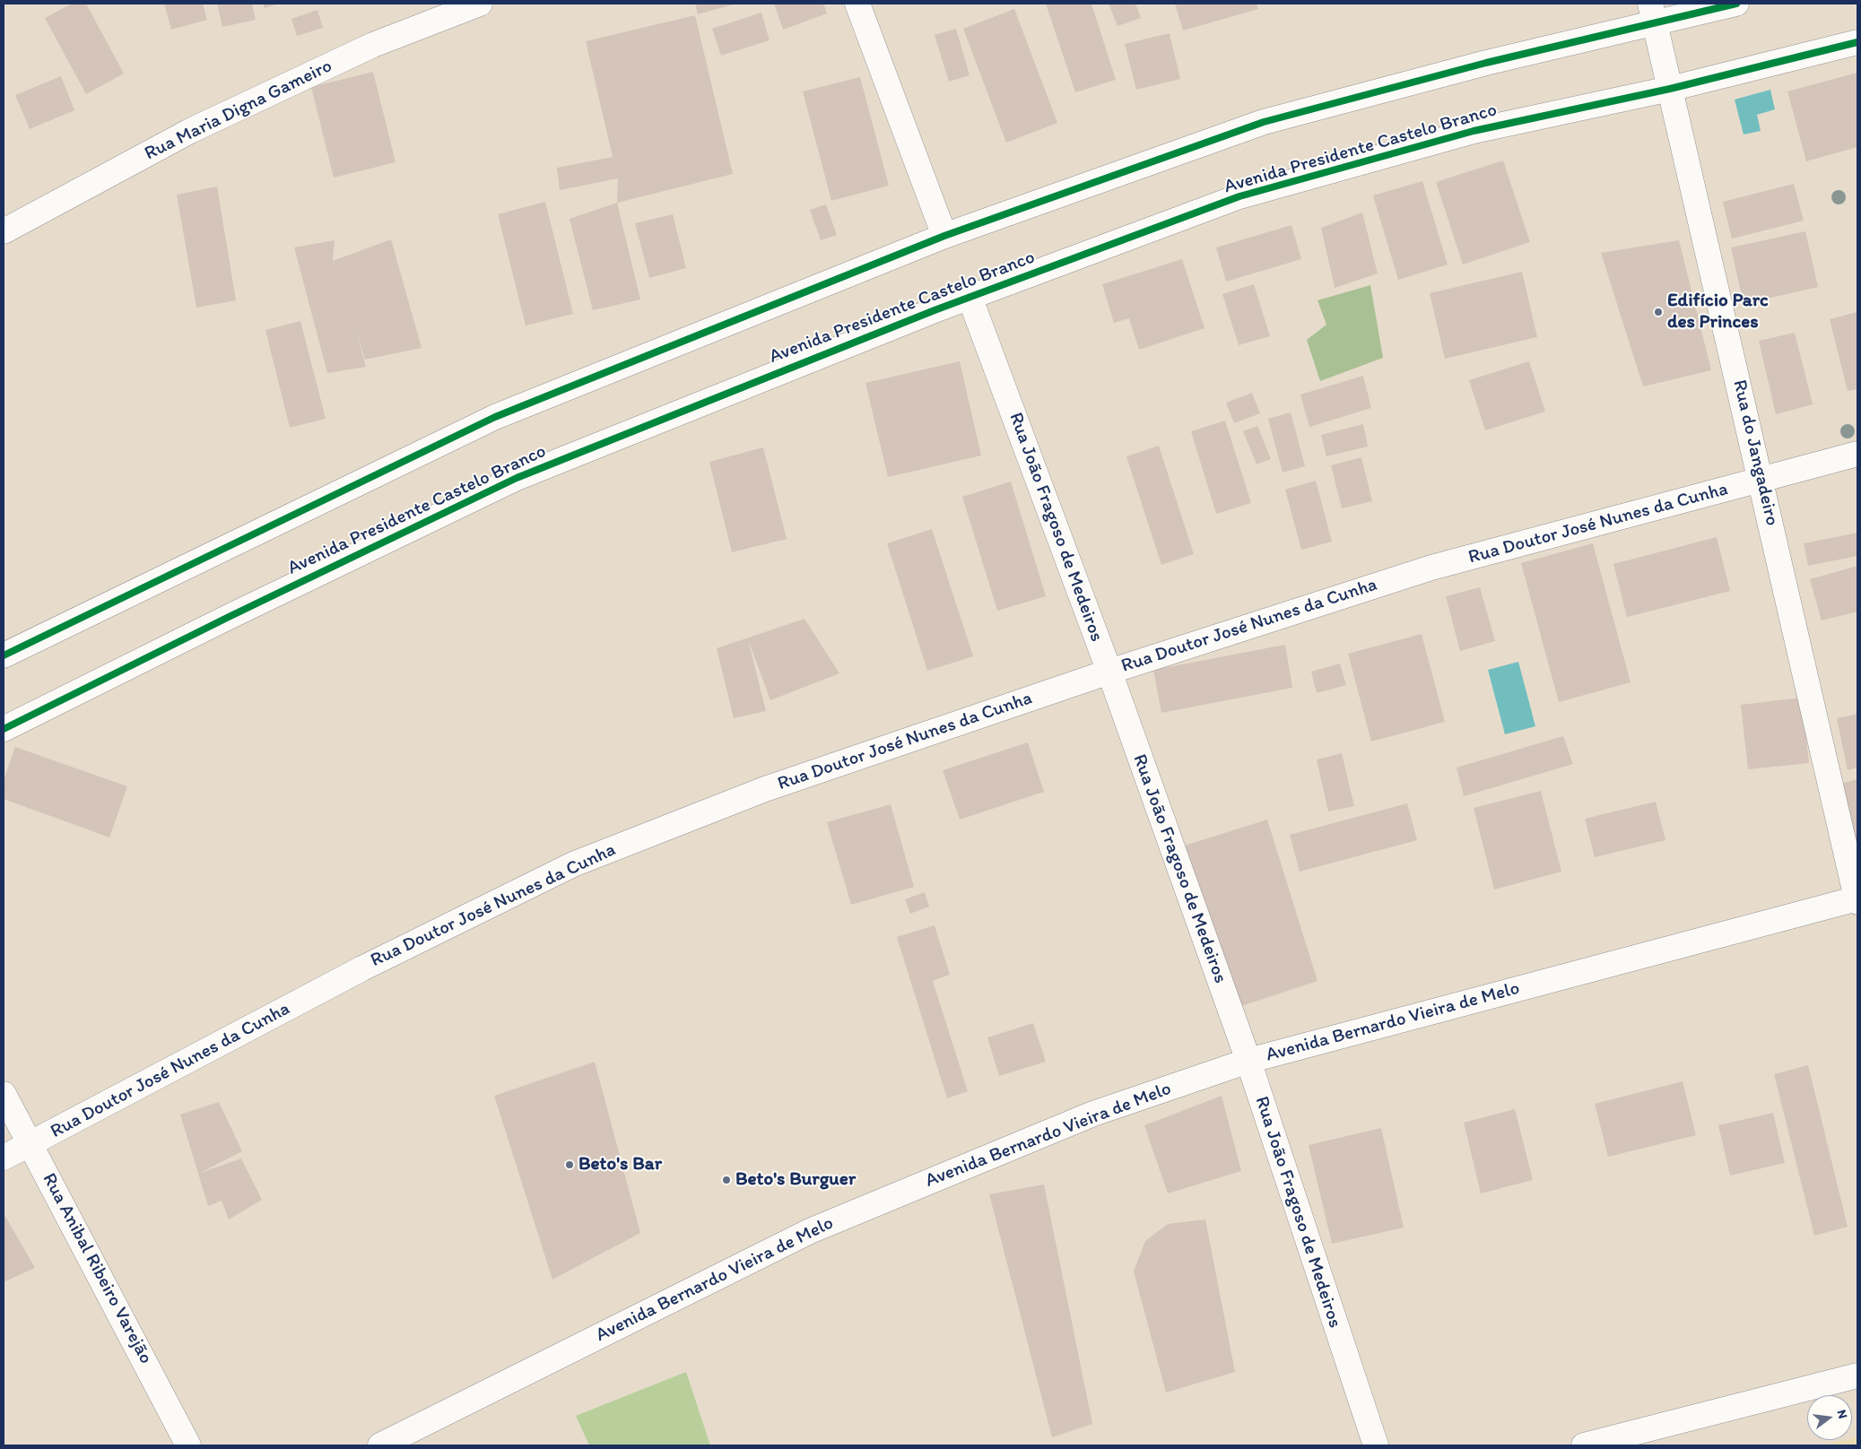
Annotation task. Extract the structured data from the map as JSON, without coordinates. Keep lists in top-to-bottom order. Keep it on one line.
{"streets":{"street":["Rua Maria Digna Gameiro","Avenida Presidente Castelo Branco","Rua do Jangadeiro","Rua Doutor José Nunes da Cunha","Rua João Fragoso de Medeiros","Avenida Bernardo Vieira de Melo","Rua Anibal Ribeiro Varejão"]},"crossings":[["Avenida Presidente Castelo Branco","Rua do Jangadeiro"],["Avenida Presidente Castelo Branco","Rua João Fragoso de Medeiros"],["Rua do Jangadeiro","Rua Doutor José Nunes da Cunha"],["Rua do Jangadeiro","Avenida Bernardo Vieira de Melo"],["Rua Doutor José Nunes da Cunha","Rua João Fragoso de Medeiros"],["Rua Doutor José Nunes da Cunha","Rua Anibal Ribeiro Varejão"],["Rua João Fragoso de Medeiros","Avenida Bernardo Vieira de Melo"]],"places":["Edifício Parc des Princes","Beto's Bar","Beto's Burguer"],"north":"right"}
